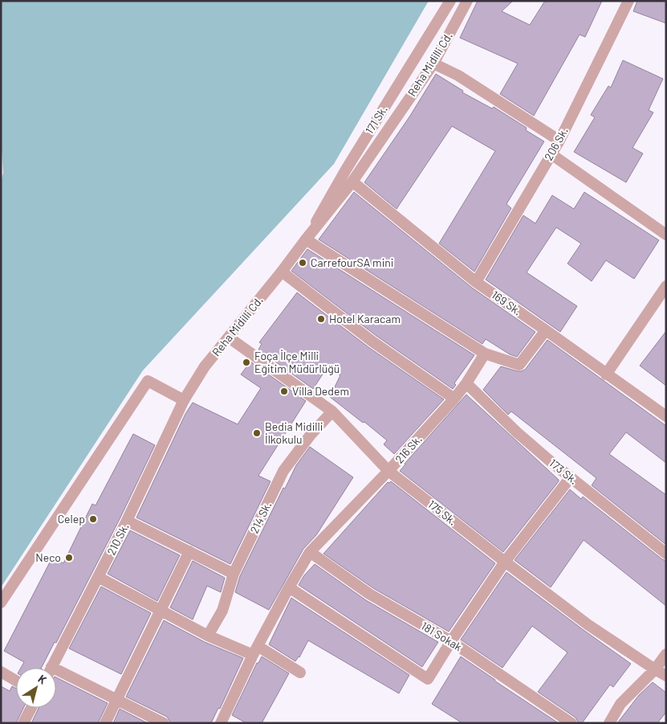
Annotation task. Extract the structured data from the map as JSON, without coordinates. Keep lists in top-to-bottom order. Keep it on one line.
{"streets":{"street":["Reha Midilli Cd.","171 Sk.","206 Sk.","169 Sk.","216 Sk.","173 Sk.","175 Sk.","214 Sk.","210 Sk.","181 Sokak"]},"crossings":[["Reha Midilli Cd.","171 Sk."],["Reha Midilli Cd.","169 Sk."],["Reha Midilli Cd.","175 Sk."],["Reha Midilli Cd.","210 Sk."],["206 Sk.","169 Sk."],["216 Sk.","173 Sk."],["216 Sk.","175 Sk."],["216 Sk.","181 Sokak"],["175 Sk.","214 Sk."]],"places":["CarrefourSA mini","Hotel Karacam","Foça İlçe Milli Eğitim Müdürlüğü","Villa Dedem","Bedia Midilli İlkokulu","Celep","Neco"],"north":"top right"}
